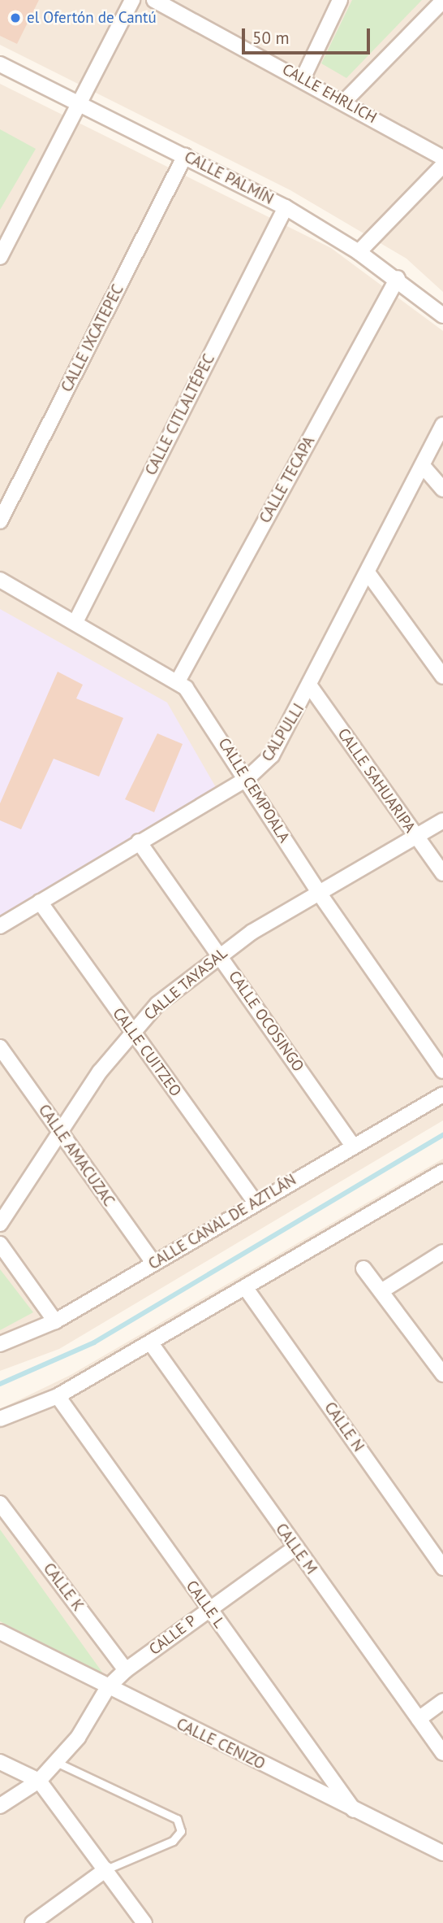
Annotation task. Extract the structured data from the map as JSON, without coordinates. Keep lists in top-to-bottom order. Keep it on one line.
{"streets":{"street":["CALLE EHRLICH","CALLE PALMÍN","CALLE IXCATEPEC","CALLE CITLALTÉPEC","CALLE TECAPA","CALPULLI","CALLE SAHUARIPA","CALLE CEMPOALA","CALLE TAYASAL","CALLE OCOSINGO","CALLE CUITZEO","CALLE AMACUZAC","CALLE CANAL DE AZTLÁN","CALLE N","CALLE M","CALLE K","CALLE L","CALLE P","CALLE CENIZO"]},"crossings":[["CALLE PALMÍN","CALLE IXCATEPEC"],["CALLE PALMÍN","CALLE CITLALTÉPEC"],["CALLE PALMÍN","CALLE TECAPA"],["CALLE CITLALTÉPEC","CALLE CEMPOALA"],["CALLE TECAPA","CALLE CEMPOALA"],["CALPULLI","CALLE SAHUARIPA"],["CALPULLI","CALLE CEMPOALA"],["CALPULLI","CALLE OCOSINGO"],["CALPULLI","CALLE CUITZEO"],["CALLE SAHUARIPA","CALLE TAYASAL"],["CALLE CEMPOALA","CALLE TAYASAL"],["CALLE TAYASAL","CALLE OCOSINGO"],["CALLE TAYASAL","CALLE CUITZEO"],["CALLE TAYASAL","CALLE AMACUZAC"],["CALLE OCOSINGO","CALLE CANAL DE AZTLÁN"],["CALLE CUITZEO","CALLE CANAL DE AZTLÁN"],["CALLE AMACUZAC","CALLE CANAL DE AZTLÁN"],["CALLE M","CALLE P"],["CALLE K","CALLE P"],["CALLE L","CALLE P"],["CALLE L","CALLE CENIZO"],["CALLE P","CALLE CENIZO"]],"places":["el Ofertón de Cantú"],"scale_bar":"50 m"}
